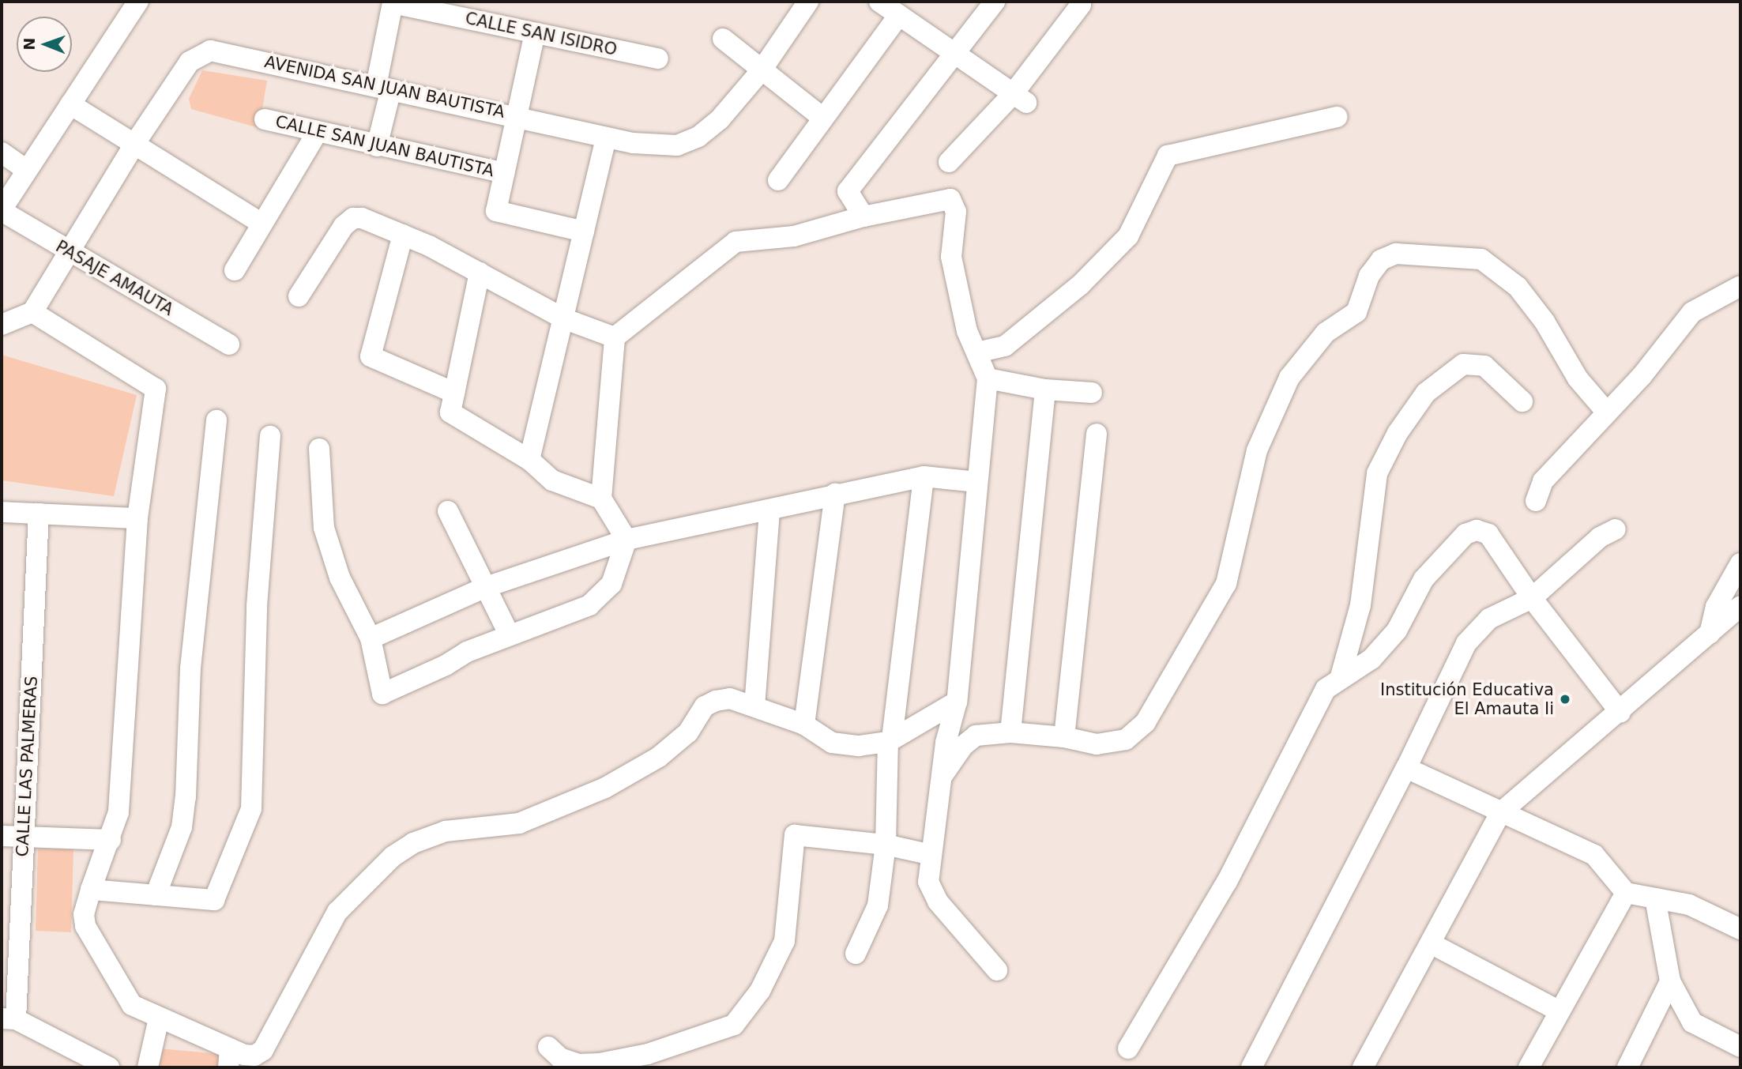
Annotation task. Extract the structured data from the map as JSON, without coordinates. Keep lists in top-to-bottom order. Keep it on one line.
{"streets":{"street":["CALLE SAN ISIDRO","AVENIDA SAN JUAN BAUTISTA","CALLE SAN JUAN BAUTISTA","PASAJE AMAUTA","CALLE LAS PALMERAS"]},"crossings":[["CALLE SAN ISIDRO","AVENIDA SAN JUAN BAUTISTA"],["AVENIDA SAN JUAN BAUTISTA","PASAJE AMAUTA"]],"places":["Institución Educativa El Amauta Ii"],"north":"left"}
